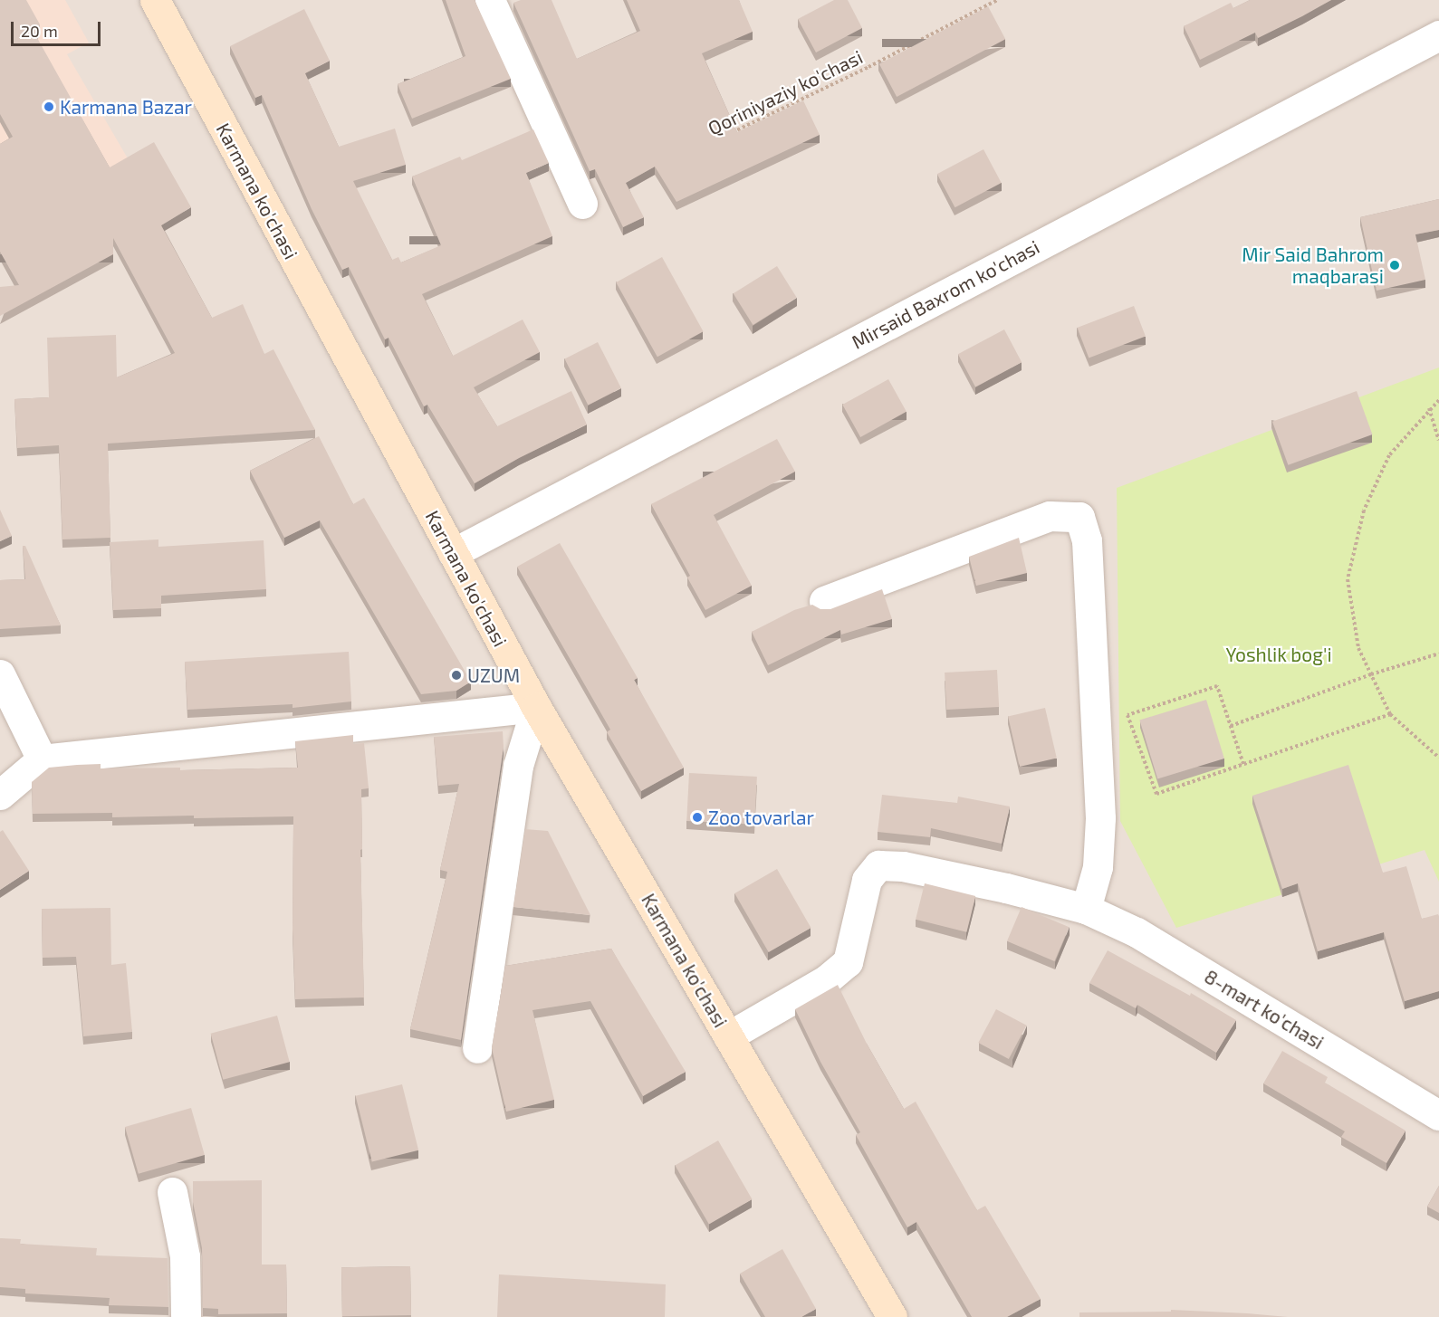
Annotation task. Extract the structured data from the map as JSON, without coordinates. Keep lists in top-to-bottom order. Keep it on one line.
{"streets":{"main road":["Karmana ko'chasi"],"street":["Mirsaid Baxrom ko'chasi","8-mart ko'chasi"],"path":["Qoriniyaziy ko'chasi"]},"crossings":[["Karmana ko'chasi","Mirsaid Baxrom ko'chasi"],["Karmana ko'chasi","8-mart ko'chasi"]],"parks":["Yoshlik bog'i"],"places":["Karmana Bazar","Mir Said Bahrom maqbarasi","UZUM","Zoo tovarlar"],"scale_bar":"20 m"}
